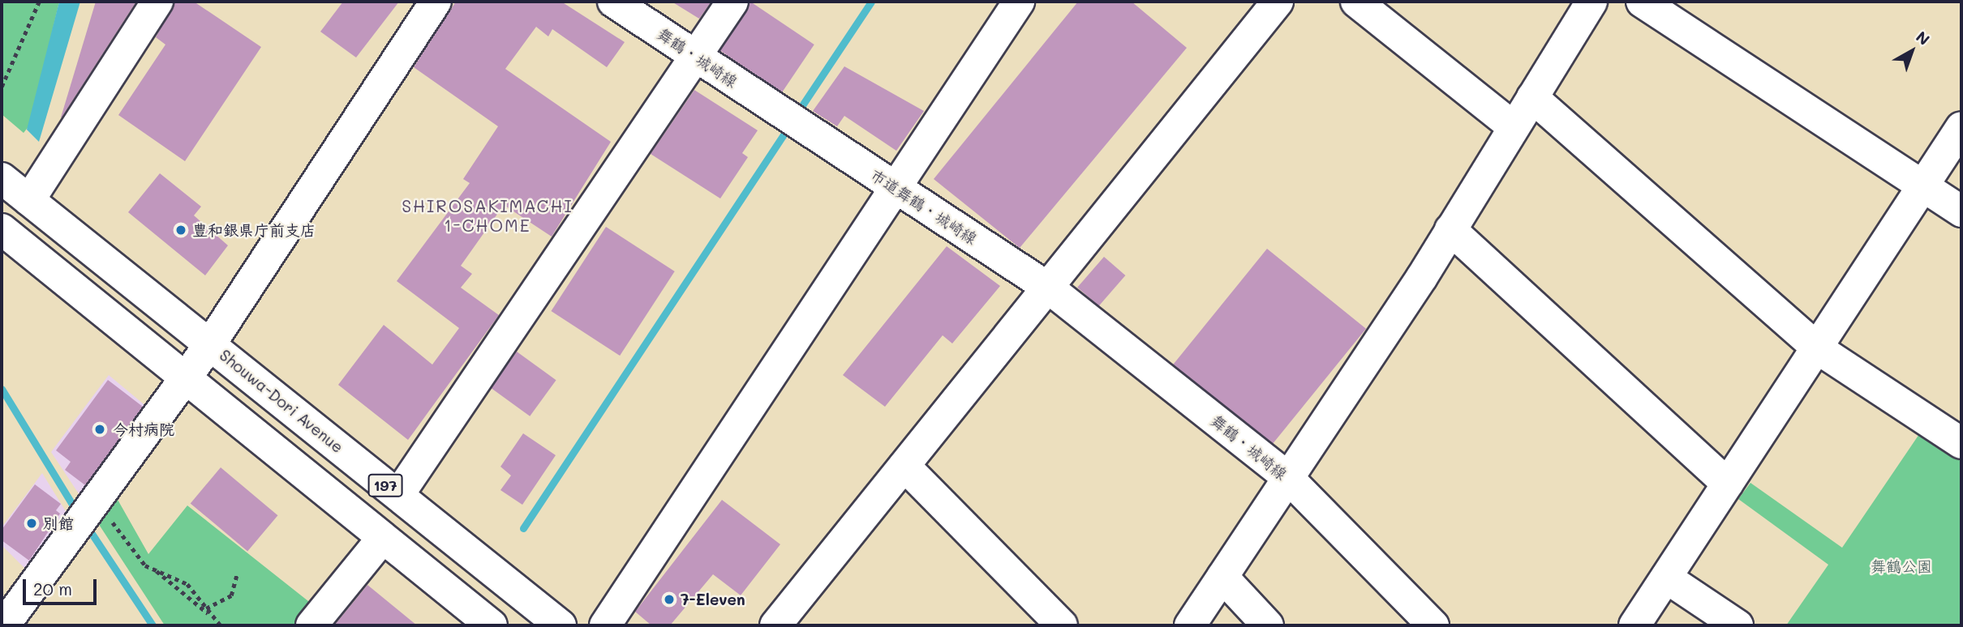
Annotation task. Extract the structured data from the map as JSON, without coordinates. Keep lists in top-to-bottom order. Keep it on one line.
{"streets":{"main road":["舞鶴・城崎線","市道舞鶴・城崎線","Shouwa-Dori Avenue","197"]},"crossings":[["舞鶴・城崎線","市道舞鶴・城崎線"]],"districts":["SHIROSAKIMACHI 1-CHOME"],"parks":["舞鶴公園"],"places":["豊和銀県庁前支店","今村病院","別館","7-Eleven"],"scale_bar":"20 m","north":"top right"}
